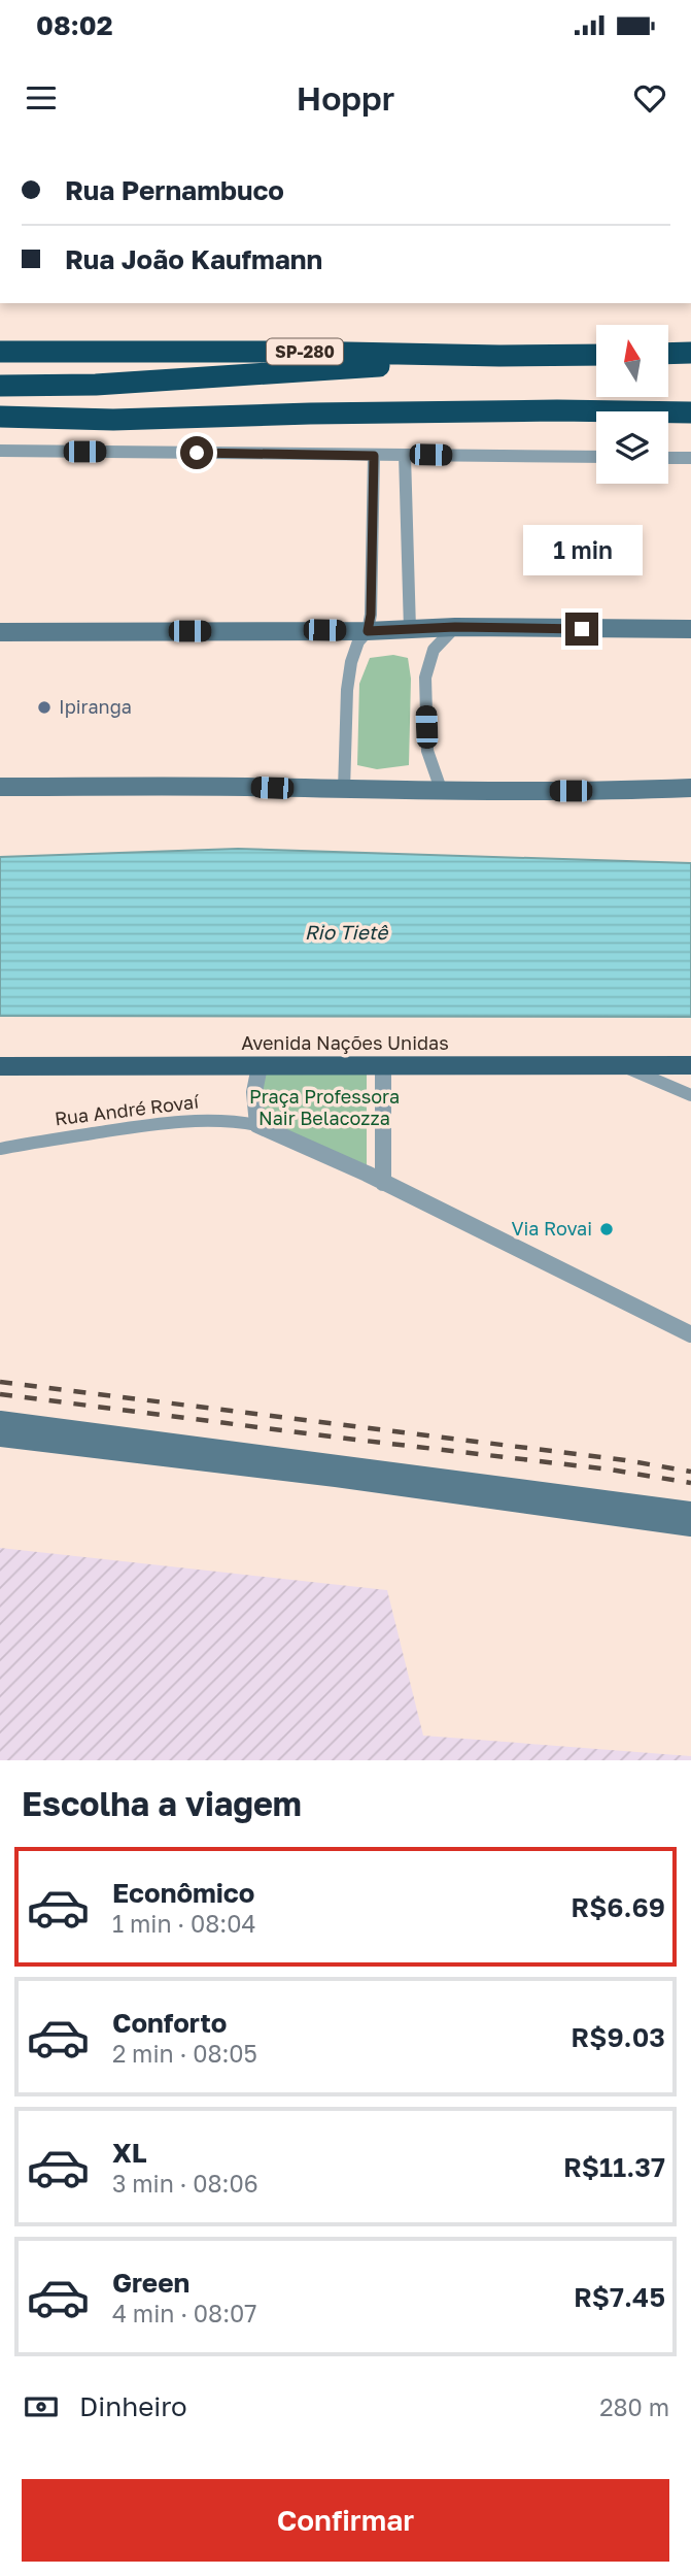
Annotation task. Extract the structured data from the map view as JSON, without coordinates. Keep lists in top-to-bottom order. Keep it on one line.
{"streets":{"highway":["SP-280"],"main road":["Avenida Nações Unidas"],"street":["Rua André Rovaí"]},"water":["Rio Tietê"],"parks":["Praça Professora Nair Belacozza"],"places":["Ipiranga","Via Rovai"],"north":"top","page":{"status":"08:02","header":"Hoppr","banner":["Rua Pernambuco","Rua João Kaufmann"],"bubble":"1 min","heading":"Escolha a viagem","list":[{"name":"Econômico","note":"1 min · 08:04","value":"R$6.69"},{"name":"Conforto","note":"2 min · 08:05","value":"R$9.03"},{"name":"XL","note":"3 min · 08:06","value":"R$11.37"},{"name":"Green","note":"4 min · 08:07","value":"R$7.45"}],"pay":["Dinheiro","280 m"],"buttons":"Confirmar"}}
